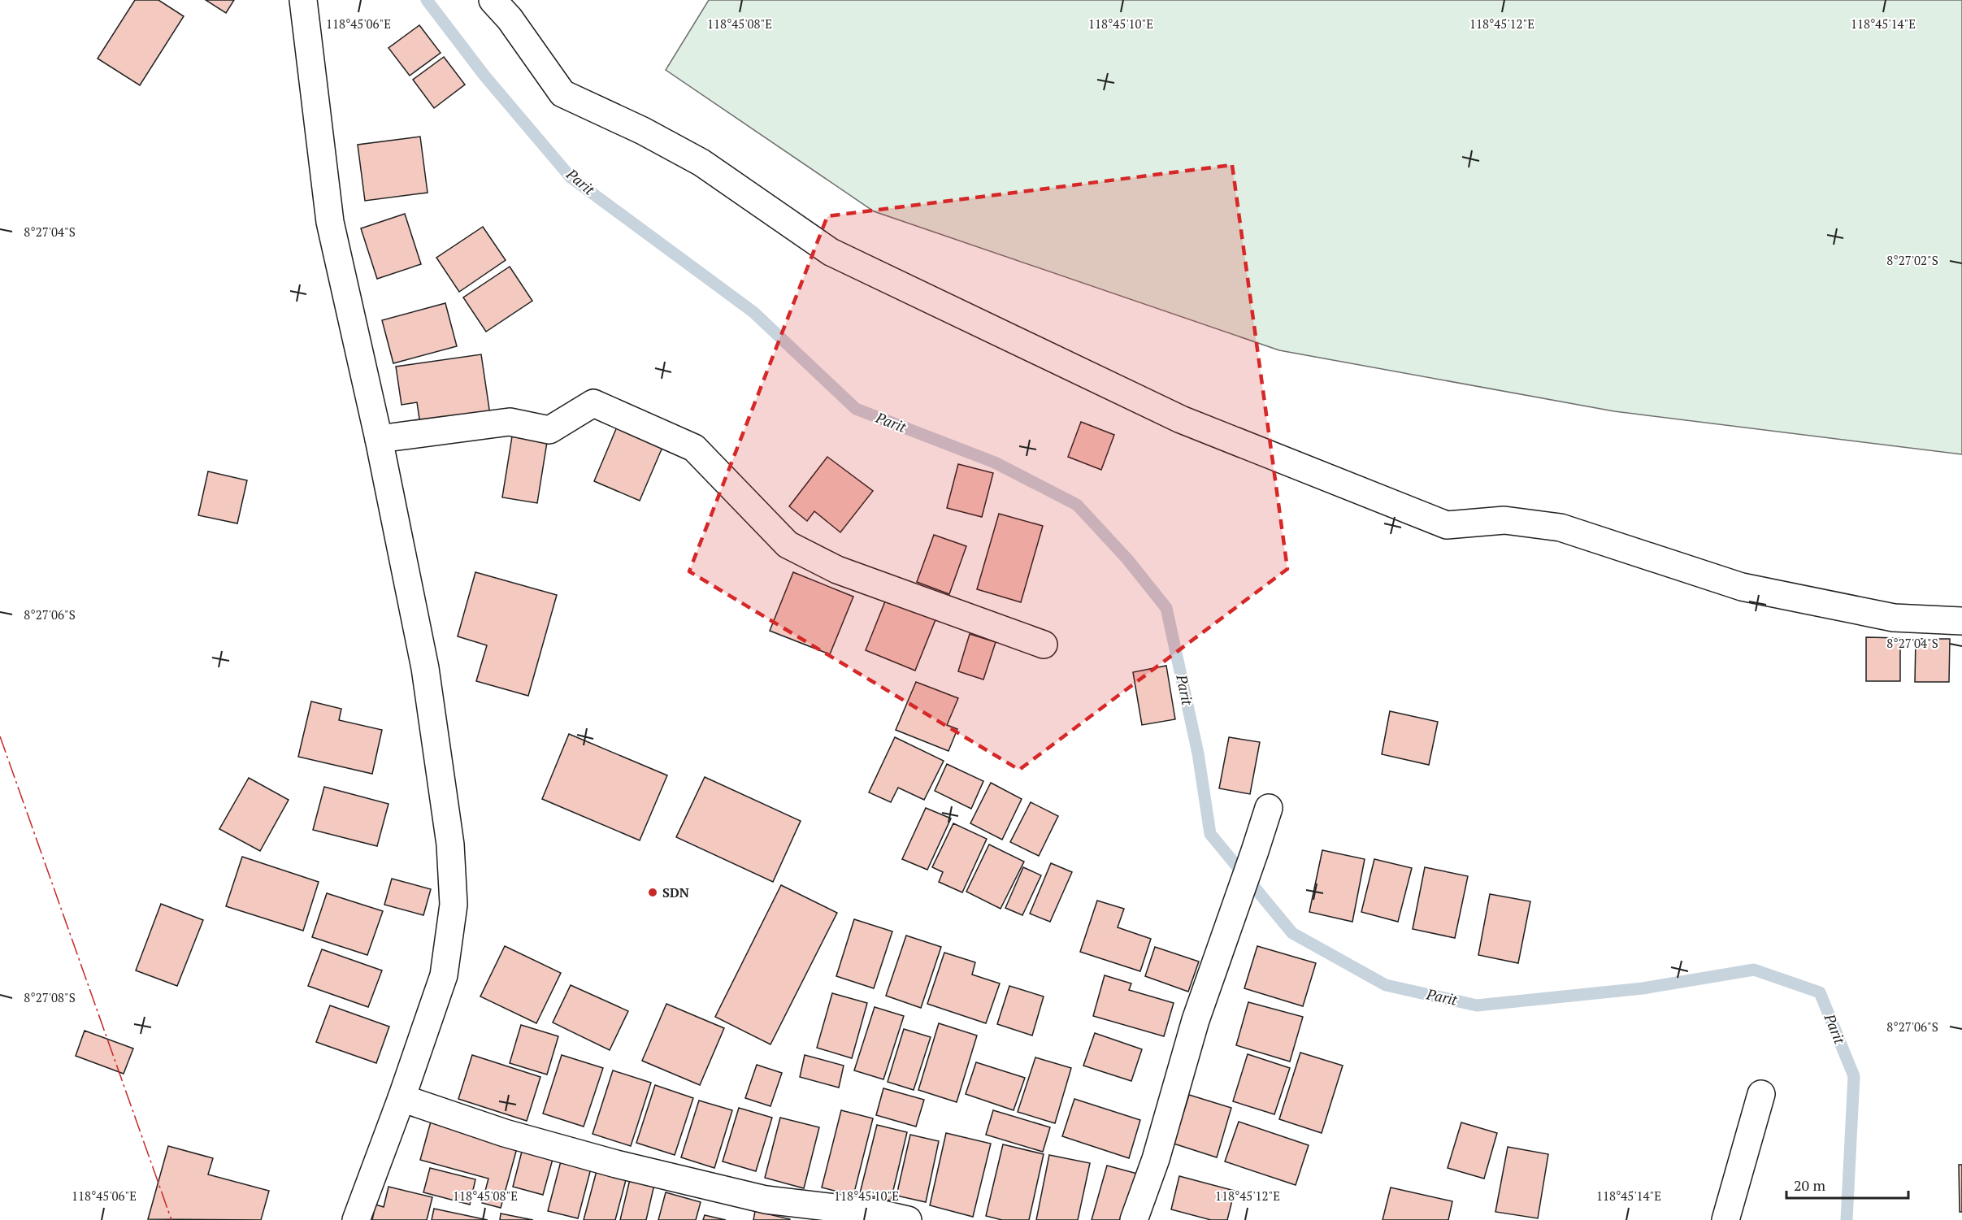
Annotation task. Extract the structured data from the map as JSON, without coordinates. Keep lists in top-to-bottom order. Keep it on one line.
{"water":["Parit"],"places":["SDN"],"scale_bar":"20 m","coordinates":["118°45'06\"E","118°45'08\"E","118°45'10\"E","118°45'12\"E","118°45'14\"E","8°27'04\"S","8°27'02\"S","8°27'06\"S","8°27'08\"S"]}
